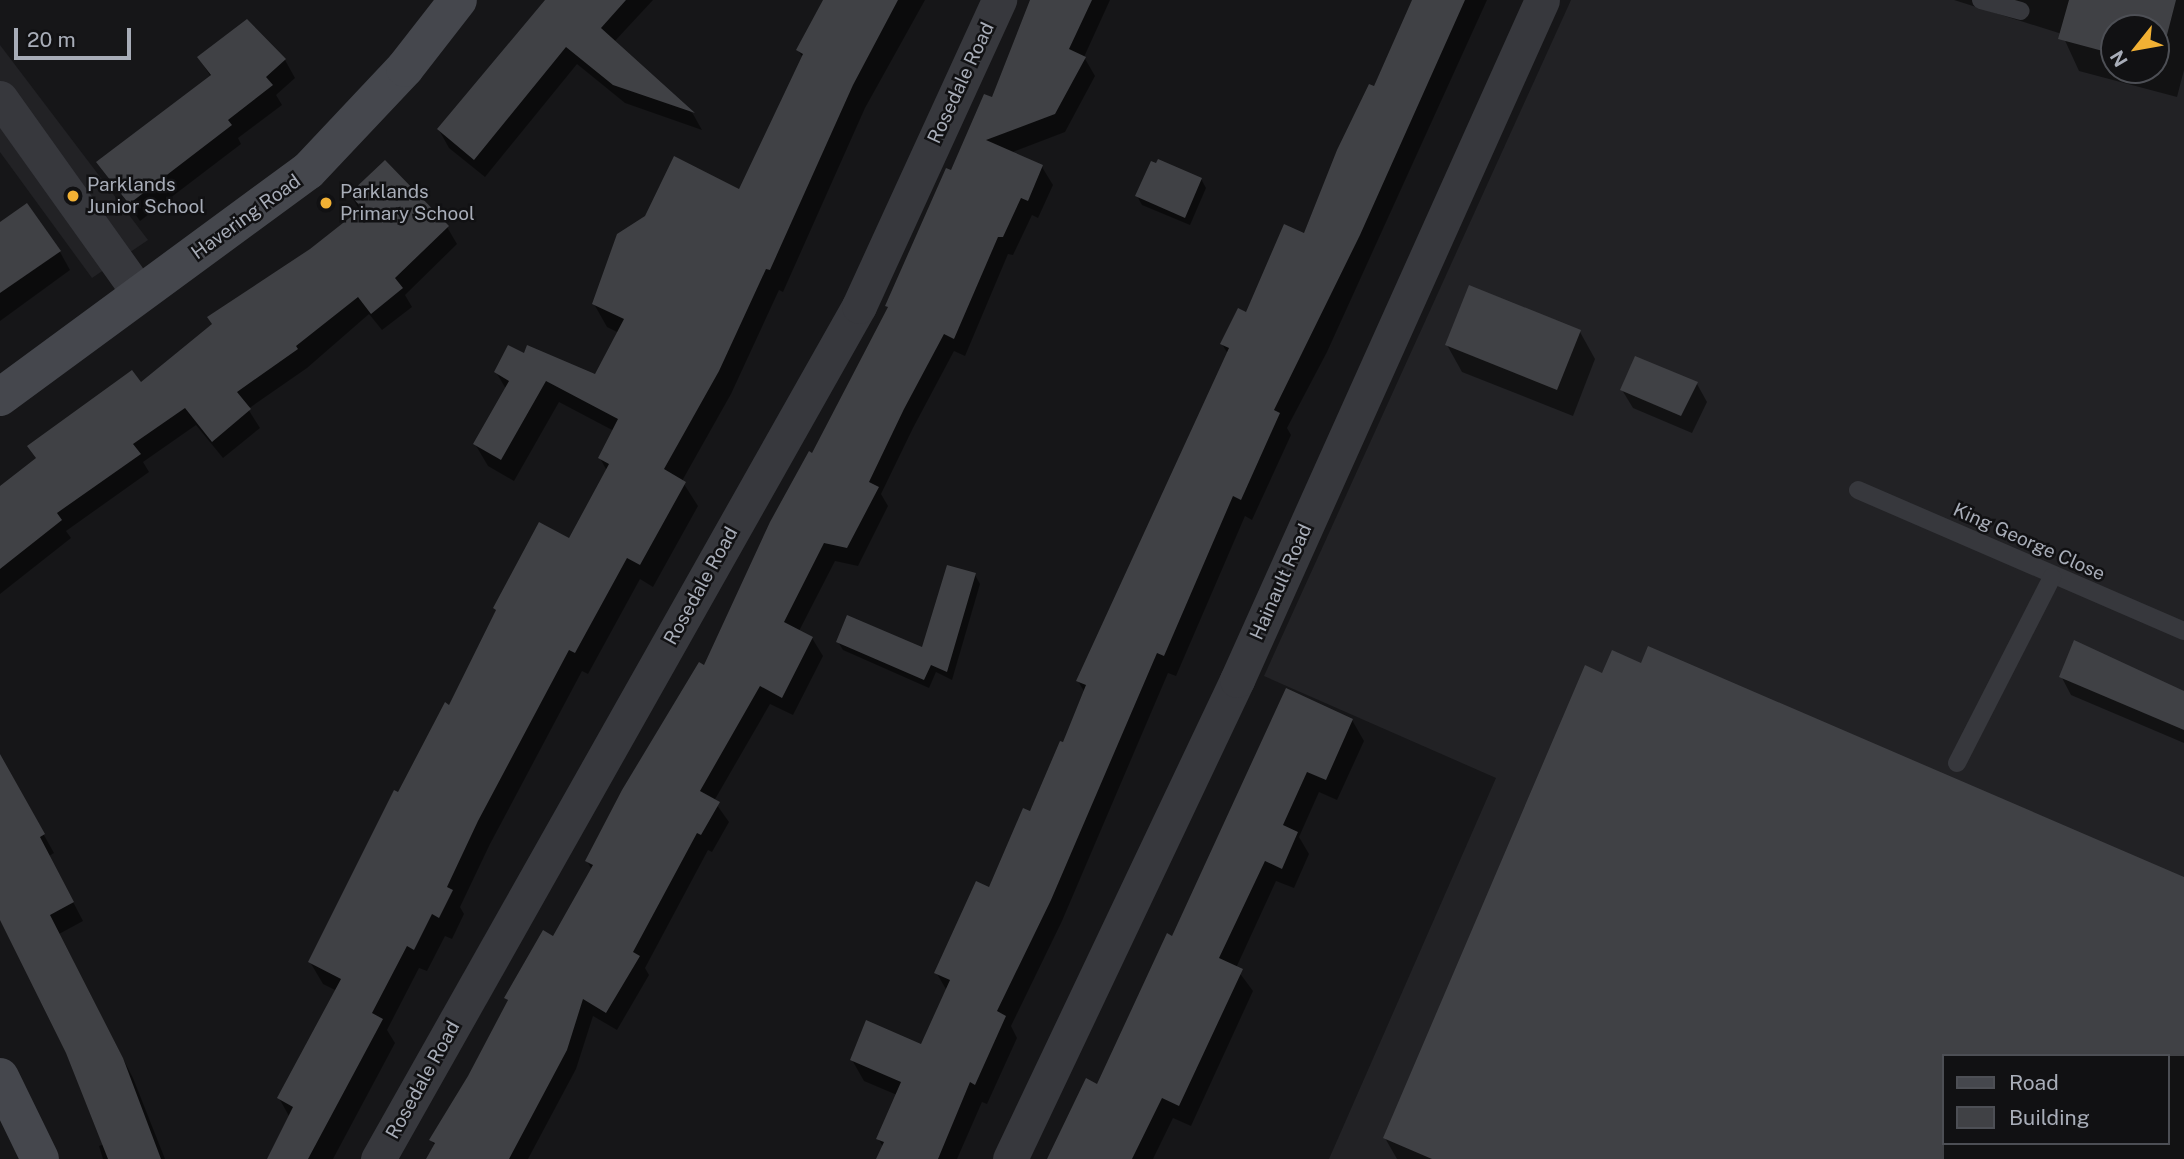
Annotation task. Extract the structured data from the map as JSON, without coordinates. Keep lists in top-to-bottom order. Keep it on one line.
{"streets":{"main road":["Havering Road"],"street":["Rosedale Road","Hainault Road"],"lane":["King George Close"]},"places":["Parklands Junior School","Parklands Primary School"],"legend":["Road","Building"],"scale_bar":"20 m","north":"bottom left"}
